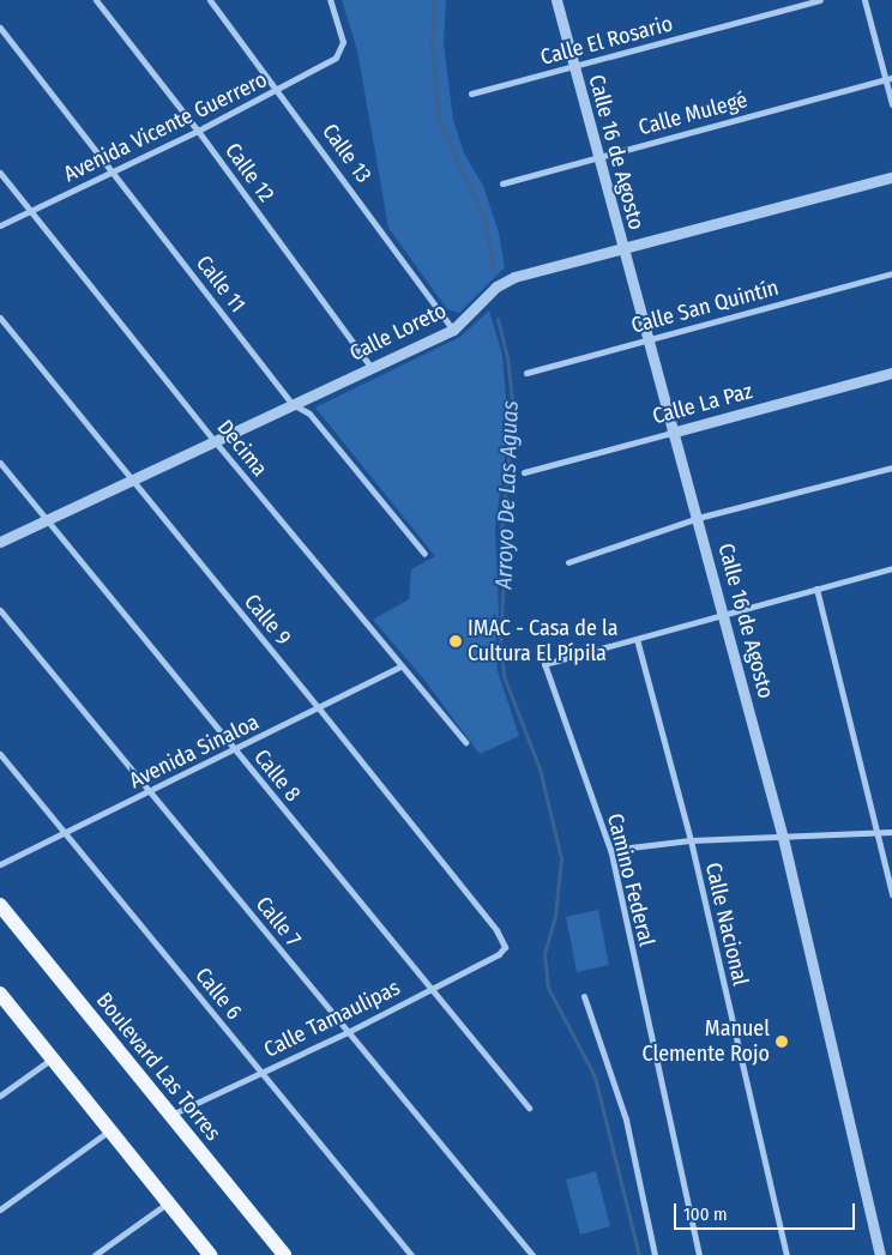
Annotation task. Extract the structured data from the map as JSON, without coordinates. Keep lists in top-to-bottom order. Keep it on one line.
{"streets":{"main road":["Boulevard Las Torres"],"street":["Calle El Rosario","Calle Mulegé","Avenida Vicente Guerrero","Calle 16 de Agosto","Calle 13","Calle 12","Calle 11","Calle San Quintín","Calle Loreto","Calle La Paz","Decima","Calle 9","Avenida Sinaloa","Calle 8","Camino Federal","Calle 7","Calle Nacional","Calle 6","Calle Tamaulipas"]},"crossings":[["Calle El Rosario","Calle 16 de Agosto"],["Calle Mulegé","Calle 16 de Agosto"],["Avenida Vicente Guerrero","Calle 13"],["Avenida Vicente Guerrero","Calle 12"],["Avenida Vicente Guerrero","Calle 11"],["Avenida Vicente Guerrero","Decima"],["Calle 16 de Agosto","Calle San Quintín"],["Calle 16 de Agosto","Calle Loreto"],["Calle 16 de Agosto","Calle La Paz"],["Calle 16 de Agosto","Camino Federal"],["Calle 13","Calle Loreto"],["Calle 12","Calle Loreto"],["Calle 11","Calle Loreto"],["Calle Loreto","Decima"],["Calle Loreto","Calle 9"],["Calle Loreto","Calle 8"],["Decima","Avenida Sinaloa"],["Calle 9","Avenida Sinaloa"],["Calle 9","Calle Tamaulipas"],["Avenida Sinaloa","Calle 8"],["Avenida Sinaloa","Calle 7"],["Avenida Sinaloa","Calle 6"],["Calle 8","Calle Tamaulipas"],["Camino Federal","Calle Nacional"],["Calle 7","Calle Tamaulipas"],["Calle 6","Calle Tamaulipas"],["Calle Tamaulipas","Boulevard Las Torres"]],"water":["Arroyo De Las Aguas"],"places":["IMAC - Casa de la Cultura El Pípila","Manuel Clemente Rojo"],"scale_bar":"100 m"}
